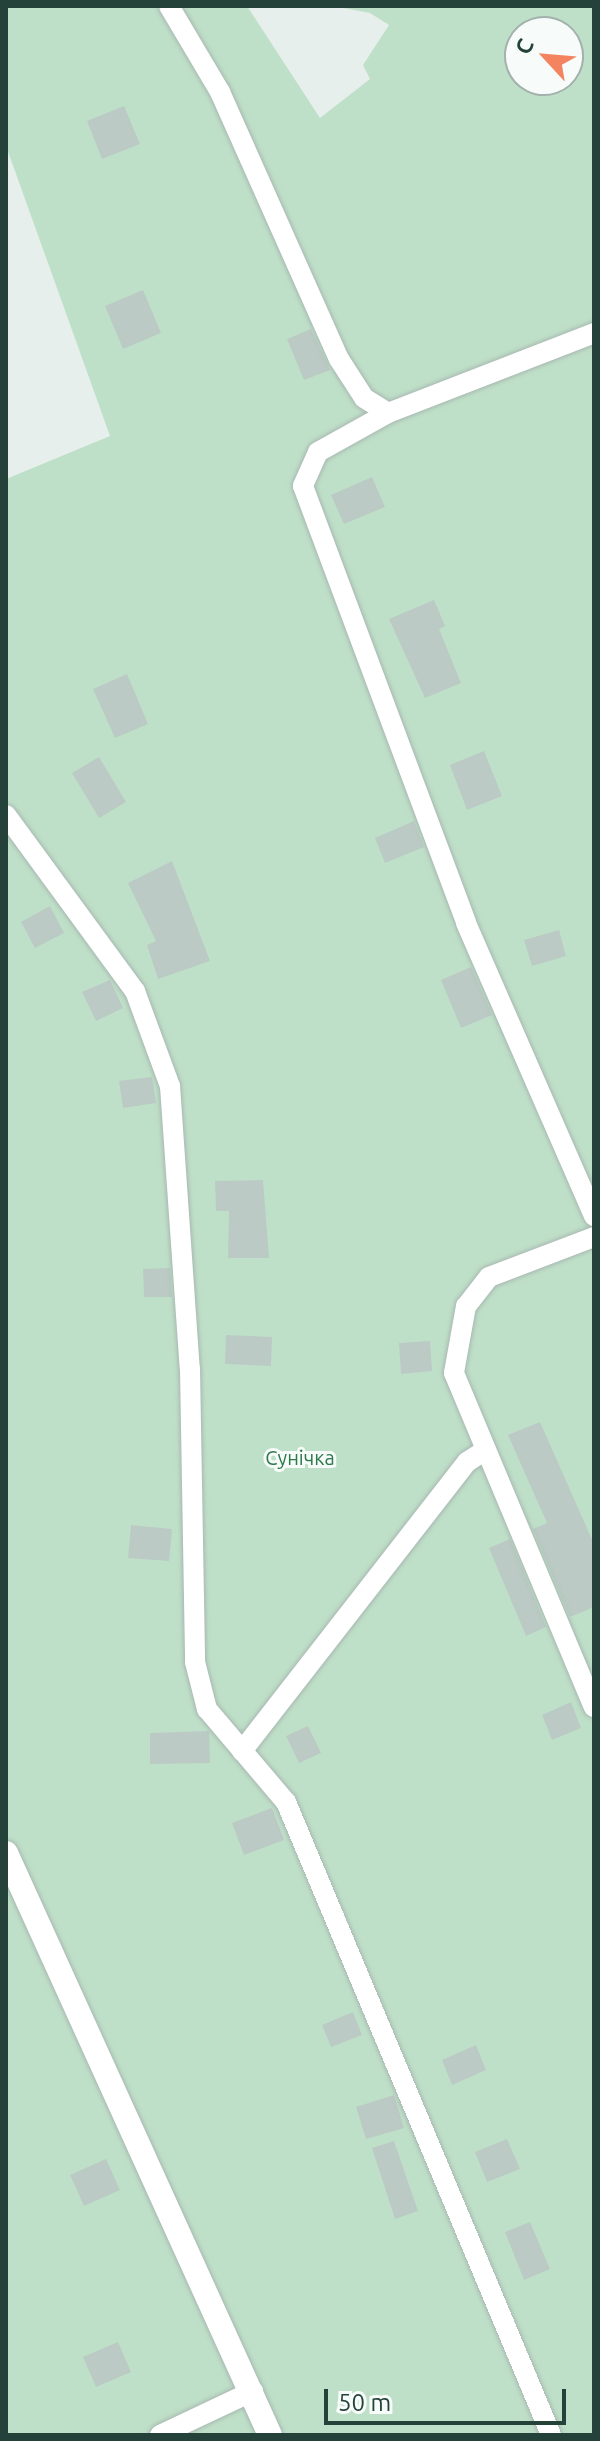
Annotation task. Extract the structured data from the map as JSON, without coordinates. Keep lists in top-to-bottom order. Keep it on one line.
{"parks":["Сунічка"],"scale_bar":"50 m","north":"top left"}
